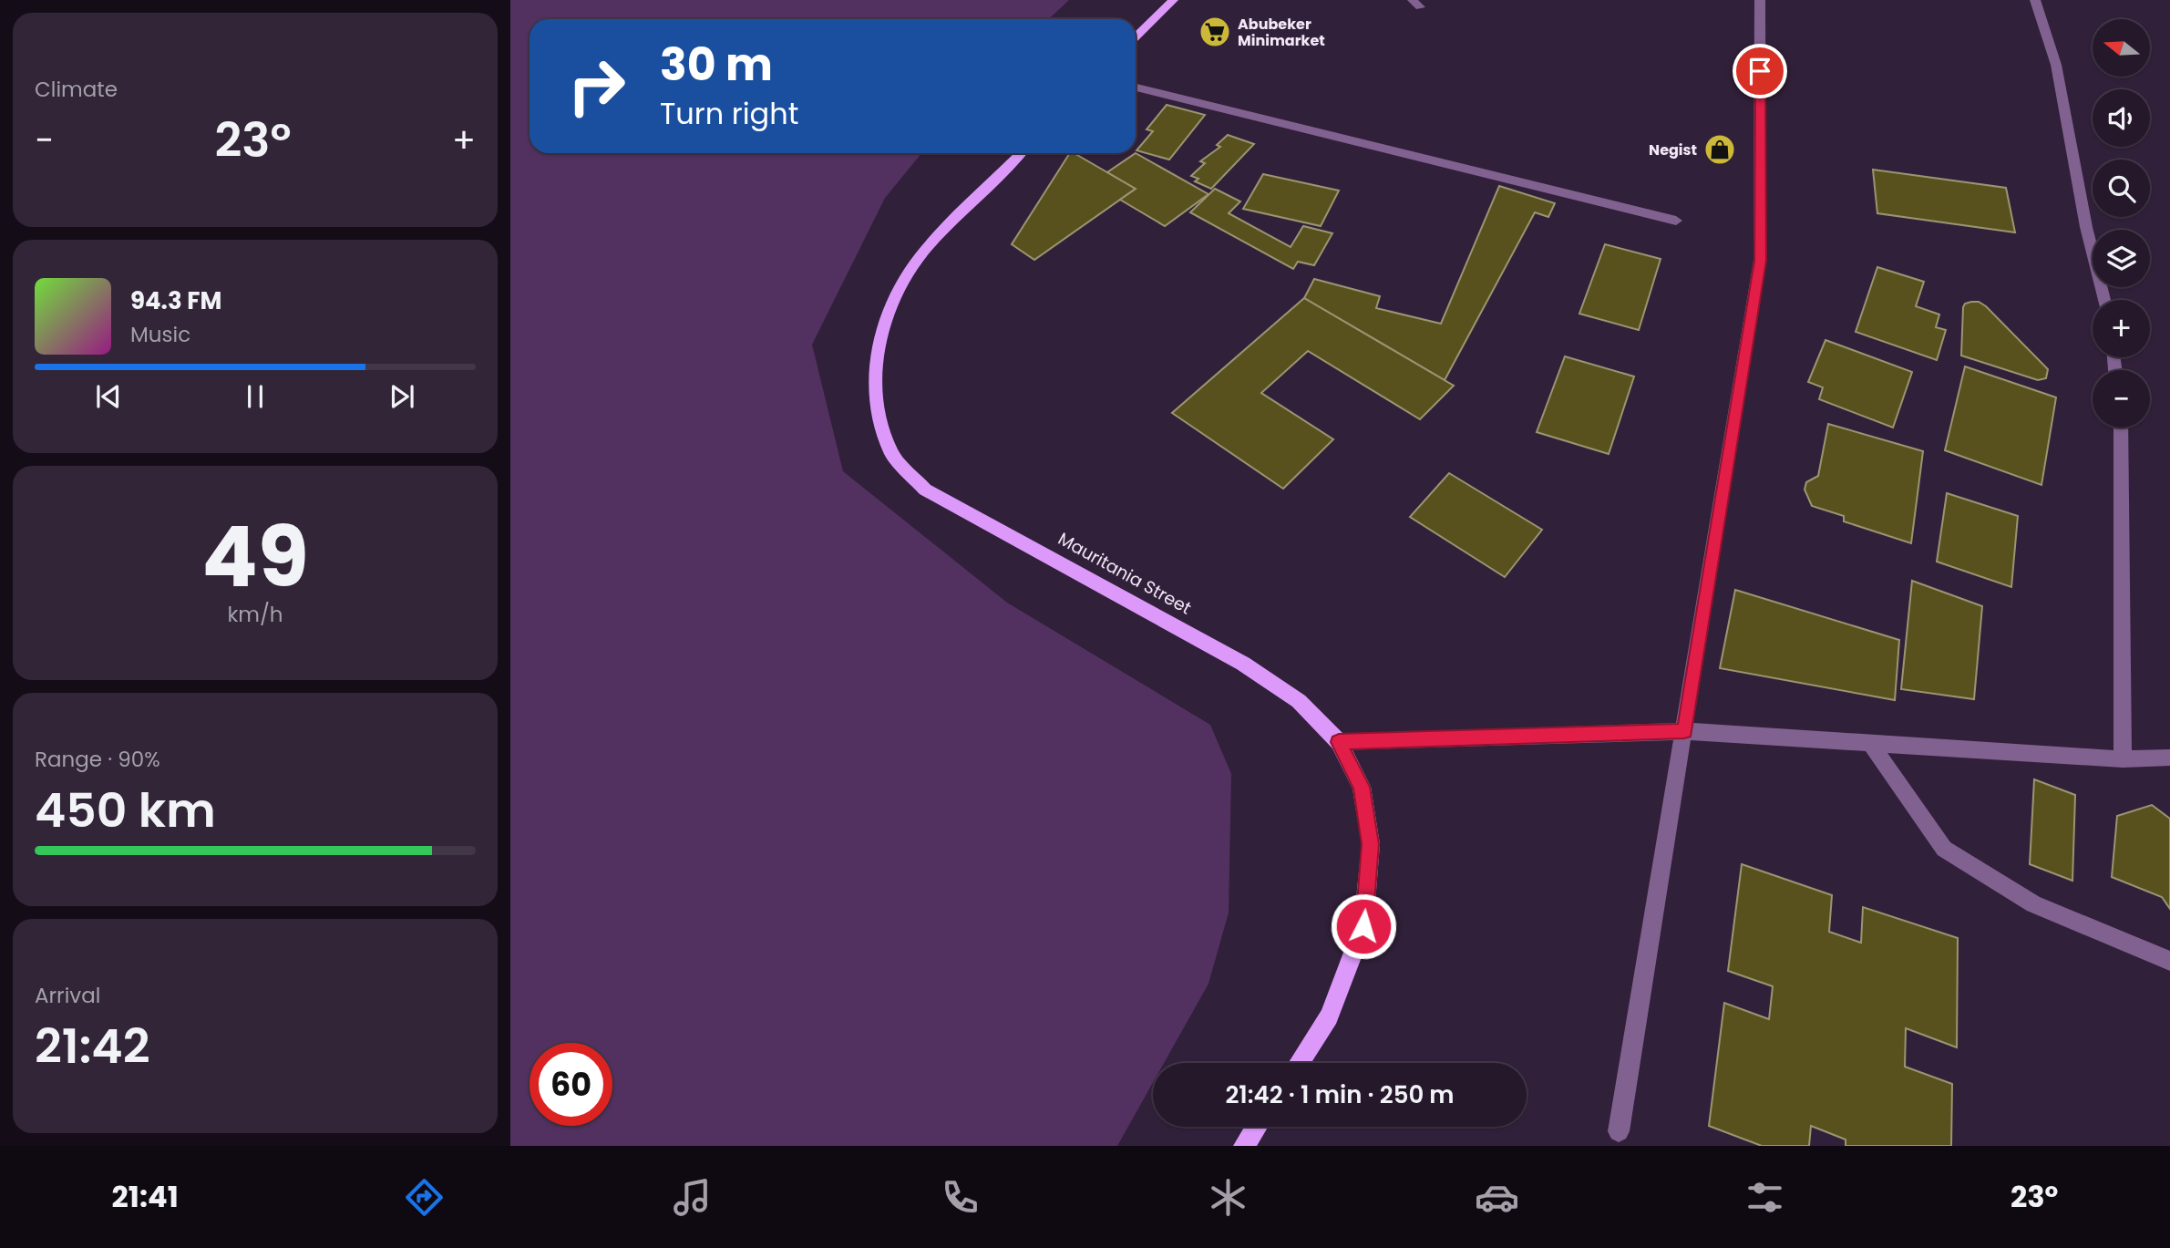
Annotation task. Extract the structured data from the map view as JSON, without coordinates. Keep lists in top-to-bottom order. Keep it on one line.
{"streets":{"main road":["Mauritania Street"]},"places":{"supermarket":["Abubeker Minimarket"],"shop":["Negist"]},"north":"left","page":{"tile":["Climate",["49","km/h"],["Range · 90%","450 km"],["Arrival","21:42"]],"map_buttons":["+","−"],"turn":["30 m","Turn right"],"heat":["−","23°","+"],"song":["94.3 FM","Music"],"limit":"60","trip":"21:42 · 1 min · 250 m","tabs":["21:41","23°"]}}
